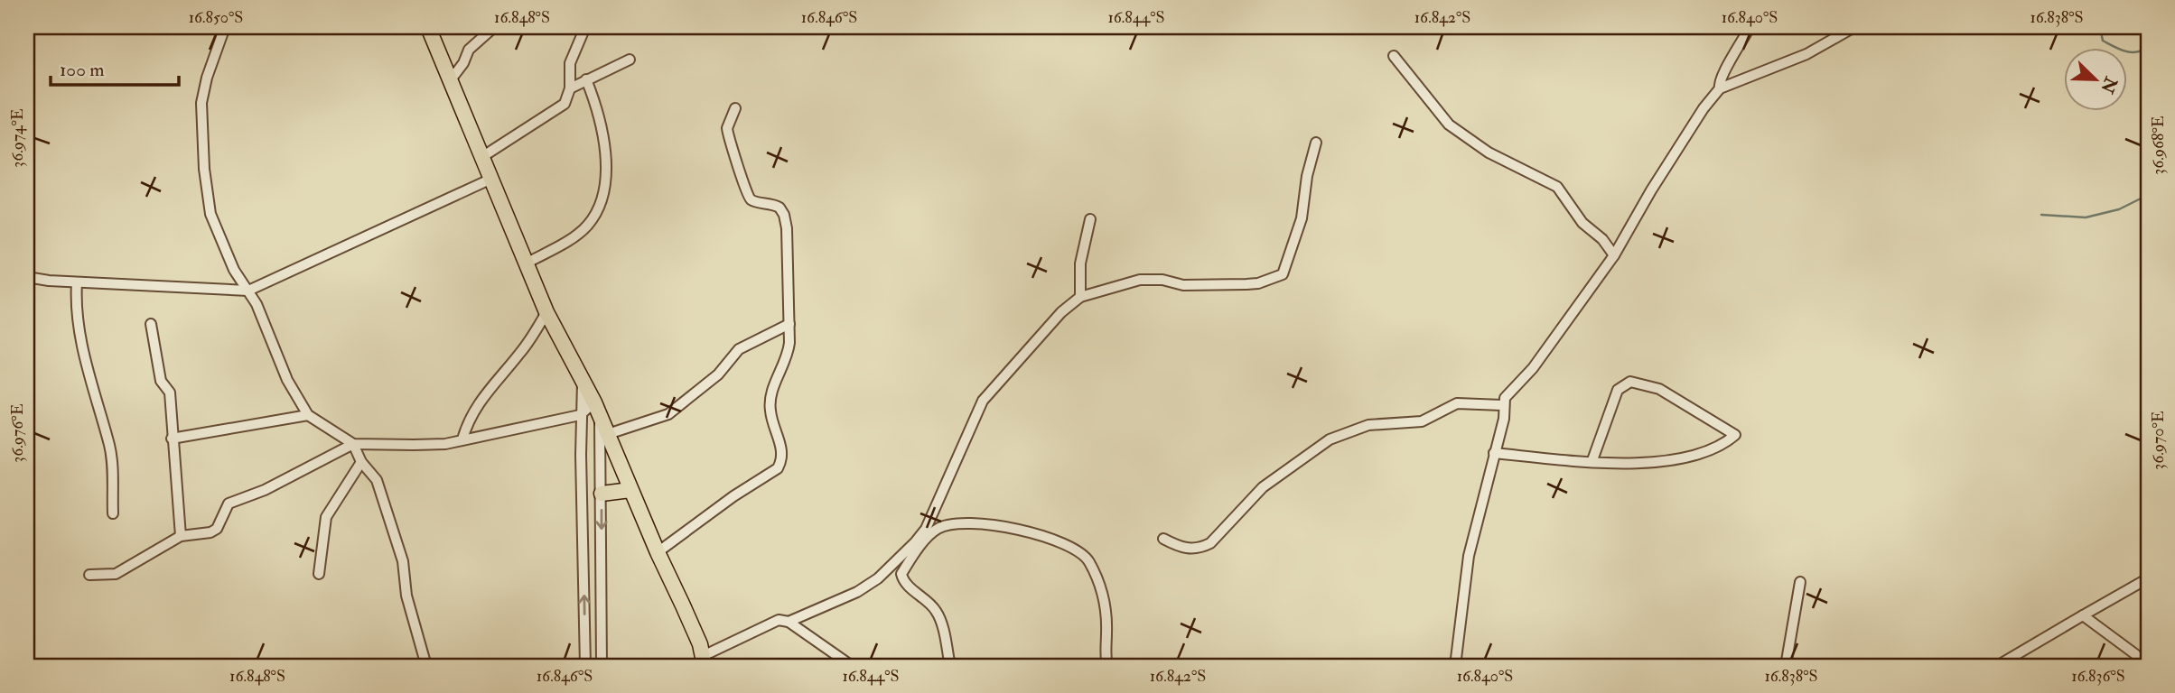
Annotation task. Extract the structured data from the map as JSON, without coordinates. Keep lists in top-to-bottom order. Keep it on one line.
{"scale_bar":"100 m","north":"bottom right","coordinates":["16.850°S","16.848°S","16.846°S","16.844°S","16.842°S","16.840°S","16.838°S","36.974°E","36.968°E","36.976°E","36.970°E","16.836°S"]}
